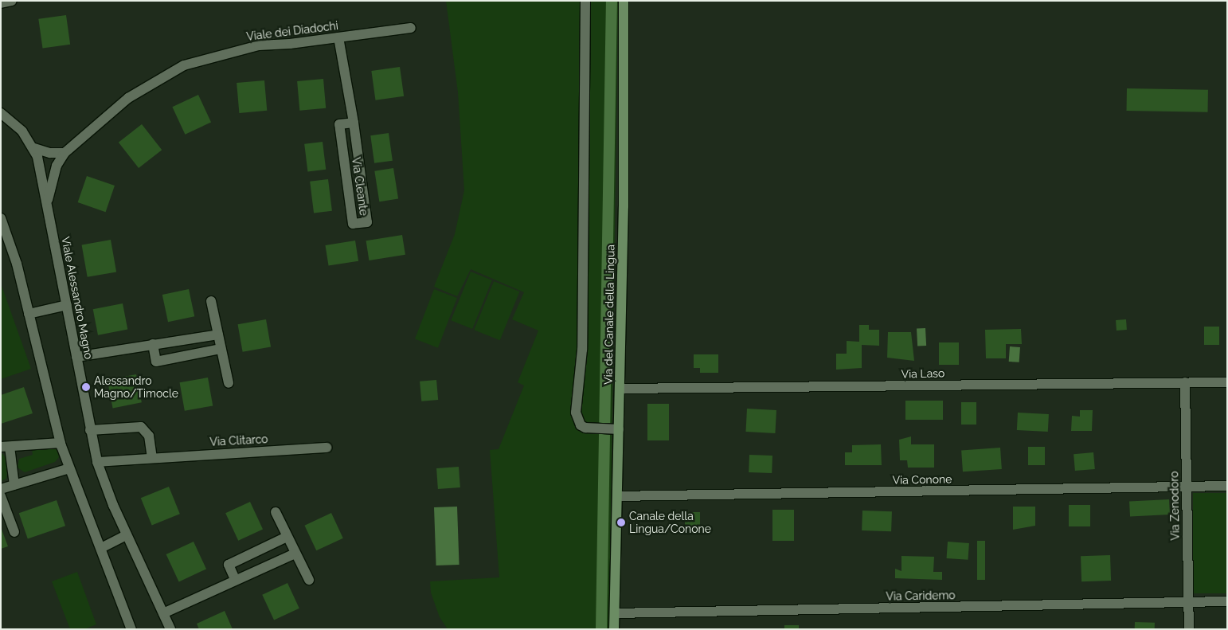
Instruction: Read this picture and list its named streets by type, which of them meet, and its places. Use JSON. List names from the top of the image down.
{
  "streets": {
    "street": [
      "Viale dei Diadochi",
      "Via Cleante",
      "Viale Alessandro Magno",
      "Via del Canale della Lingua",
      "Via Laso",
      "Via Clitarco",
      "Via Conone",
      "Via Zenodoro",
      "Via Caridemo"
    ]
  },
  "crossings": [
    ["Viale dei Diadochi", "Via Cleante"],
    ["Viale dei Diadochi", "Viale Alessandro Magno"],
    ["Viale Alessandro Magno", "Via Clitarco"],
    ["Via del Canale della Lingua", "Via Laso"],
    ["Via del Canale della Lingua", "Via Conone"],
    ["Via del Canale della Lingua", "Via Caridemo"],
    ["Via Laso", "Via Zenodoro"],
    ["Via Conone", "Via Zenodoro"],
    ["Via Zenodoro", "Via Caridemo"]
  ],
  "places": ["Alessandro Magno/Timocle", "Canale della Lingua/Conone"]
}
